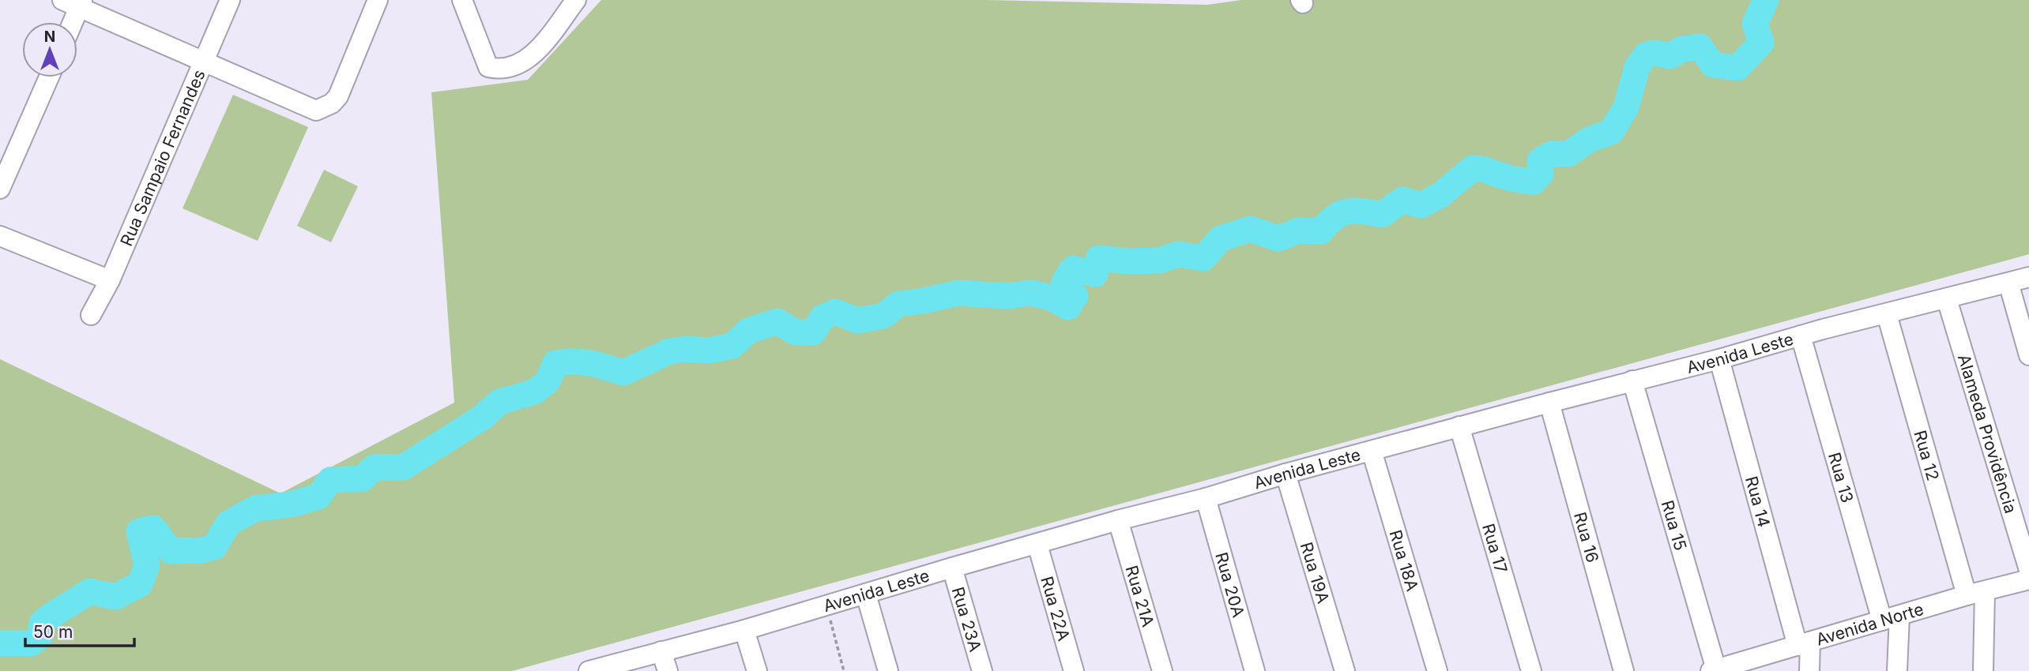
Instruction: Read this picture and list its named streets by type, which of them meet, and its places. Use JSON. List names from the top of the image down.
{
  "streets": {
    "street": [
      "Rua Sampaio Fernandes",
      "Avenida Leste",
      "Alameda Providência",
      "Rua 12",
      "Rua 13",
      "Rua 14",
      "Rua 15",
      "Rua 16",
      "Rua 17",
      "Rua 18A",
      "Rua 19A",
      "Rua 20A",
      "Rua 21A",
      "Rua 22A",
      "Rua 23A",
      "Avenida Norte"
    ]
  },
  "crossings": [
    ["Avenida Leste", "Alameda Providência"],
    ["Avenida Leste", "Rua 12"],
    ["Avenida Leste", "Rua 13"],
    ["Avenida Leste", "Rua 14"],
    ["Avenida Leste", "Rua 15"],
    ["Avenida Leste", "Rua 16"],
    ["Avenida Leste", "Rua 17"],
    ["Avenida Leste", "Rua 18A"],
    ["Avenida Leste", "Rua 19A"],
    ["Avenida Leste", "Rua 20A"],
    ["Avenida Leste", "Rua 21A"],
    ["Avenida Leste", "Rua 22A"],
    ["Avenida Leste", "Rua 23A"],
    ["Rua 12", "Avenida Norte"],
    ["Rua 13", "Avenida Norte"],
    ["Rua 14", "Avenida Norte"],
    ["Rua 15", "Avenida Norte"]
  ],
  "scale_bar": "50 m",
  "north": "top"
}
